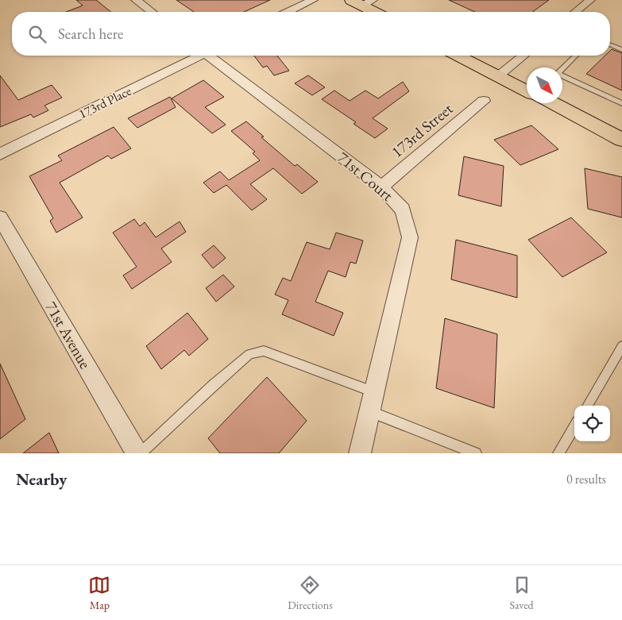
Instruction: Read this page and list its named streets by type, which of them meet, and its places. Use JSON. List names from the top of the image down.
{
  "streets": {
    "street": [
      "173rd Place",
      "173rd Street",
      "71st Court",
      "71st Avenue"
    ]
  },
  "crossings": [
    ["173rd Street", "71st Court"]
  ],
  "north": "bottom right",
  "page": {
    "search": "Search here",
    "heading": ["Nearby", "0 results"],
    "nav": ["Map", "Directions", "Saved"]
  }
}
